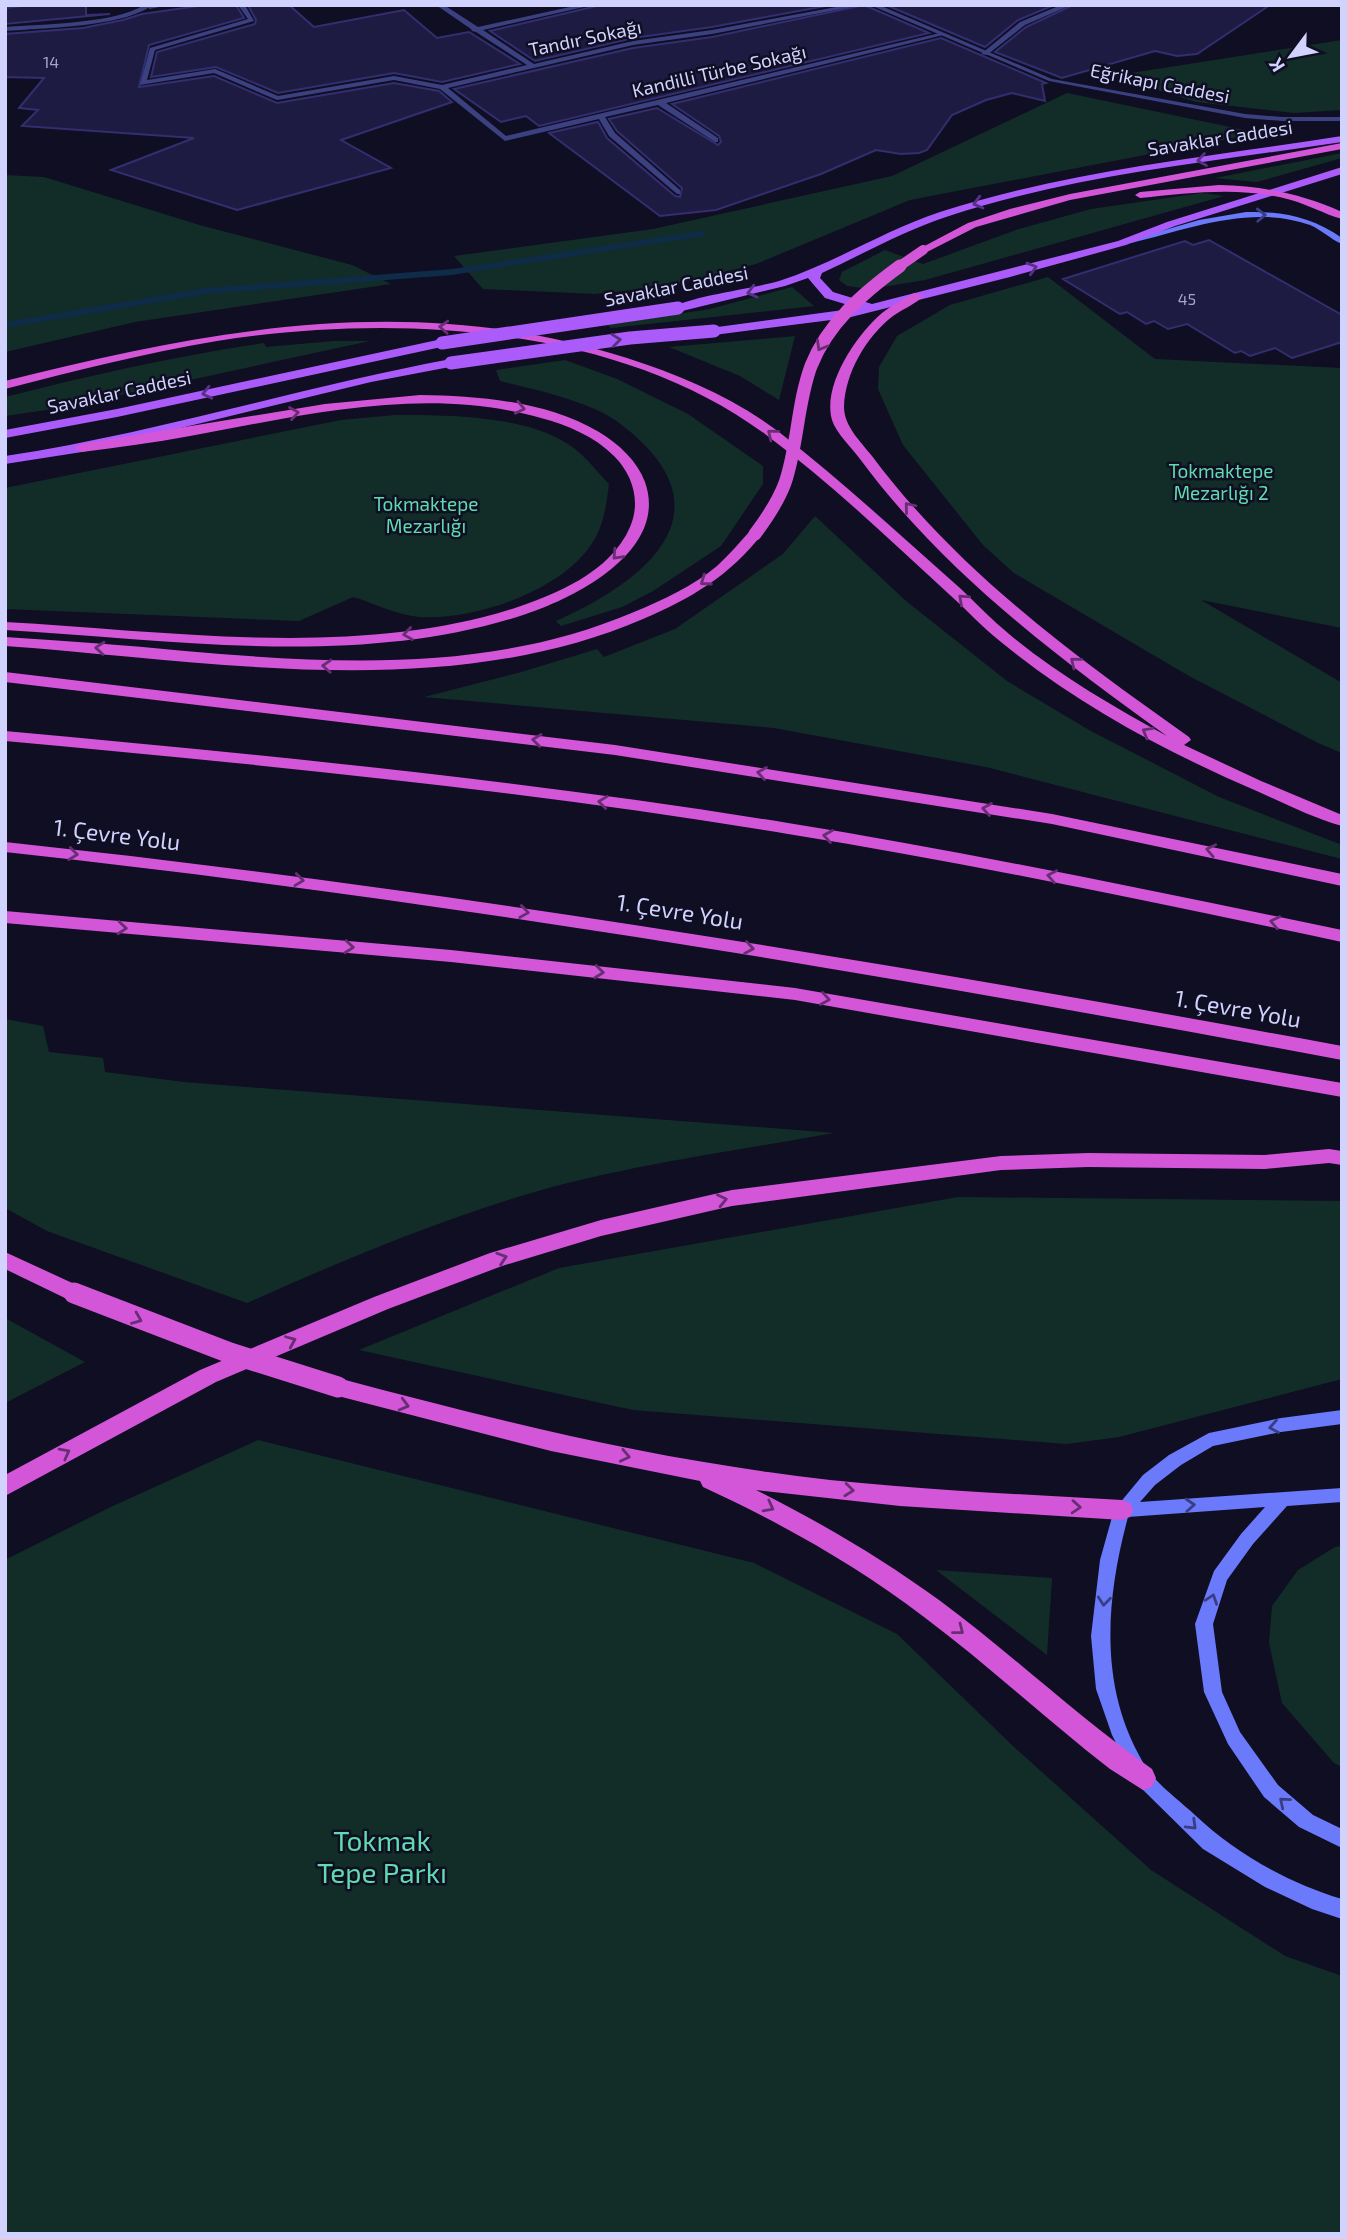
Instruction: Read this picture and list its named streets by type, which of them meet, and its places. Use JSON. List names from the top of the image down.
{
  "streets": {
    "highway": ["1. Çevre Yolu"],
    "main road": ["Savaklar Caddesi"],
    "street": ["Tandır Sokağı", "Kandilli Türbe Sokağı", "Eğrikapı Caddesi"]
  },
  "crossings": [
    ["Tandır Sokağı", "Kandilli Türbe Sokağı"],
    ["Kandilli Türbe Sokağı", "Eğrikapı Caddesi"]
  ],
  "parks": ["Tokmaktepe Mezarlığı 2", "Tokmaktepe Mezarlığı", "Tokmak Tepe Parkı"],
  "house_numbers": ["14", "45"],
  "north": "bottom left"
}
